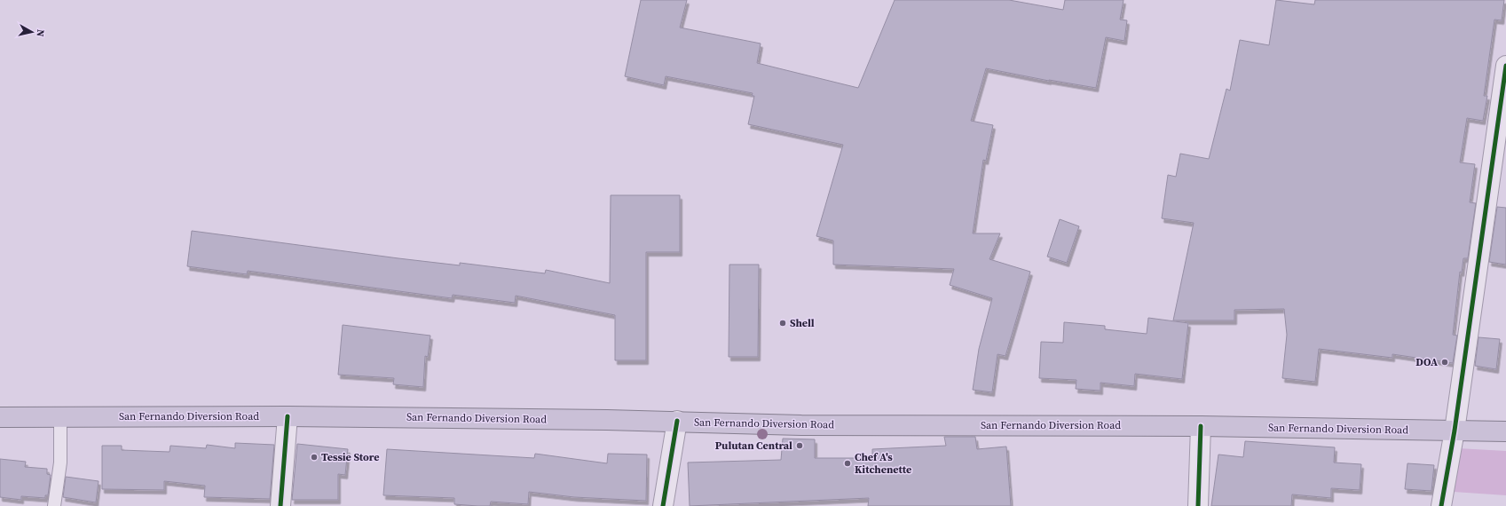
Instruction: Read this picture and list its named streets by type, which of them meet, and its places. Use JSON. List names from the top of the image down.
{
  "streets": {
    "highway": ["San Fernando Diversion Road"]
  },
  "places": [
    "Shell",
    "DOA",
    "Pulutan Central",
    "Tessie Store",
    "Chef A's Kitchenette"
  ],
  "north": "right"
}
